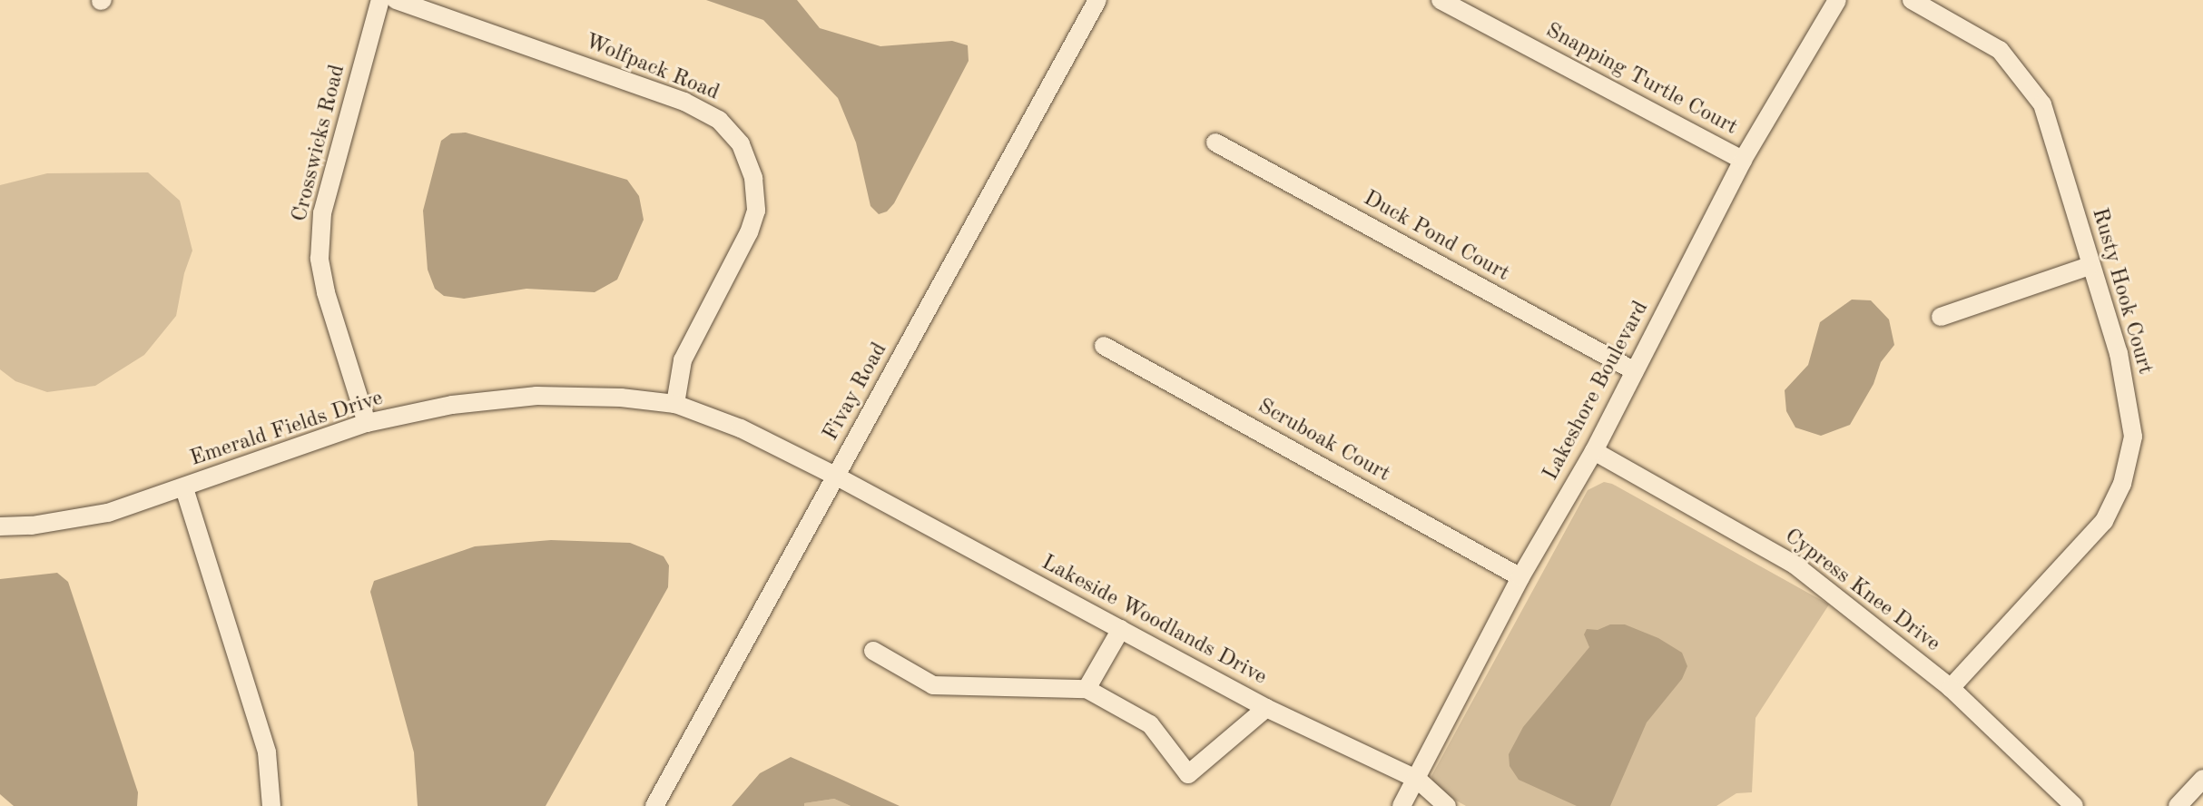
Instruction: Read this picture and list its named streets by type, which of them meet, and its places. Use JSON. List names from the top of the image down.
{
  "streets": {
    "street": [
      "Wolfpack Road",
      "Snapping Turtle Court",
      "Crosswicks Road",
      "Duck Pond Court",
      "Rusty Hook Court",
      "Lakeshore Boulevard",
      "Fivay Road",
      "Emerald Fields Drive",
      "Scruboak Court",
      "Cypress Knee Drive",
      "Lakeside Woodlands Drive"
    ]
  },
  "crossings": [
    ["Wolfpack Road", "Emerald Fields Drive"],
    ["Snapping Turtle Court", "Lakeshore Boulevard"],
    ["Crosswicks Road", "Emerald Fields Drive"],
    ["Duck Pond Court", "Lakeshore Boulevard"],
    ["Rusty Hook Court", "Cypress Knee Drive"],
    ["Lakeshore Boulevard", "Scruboak Court"],
    ["Lakeshore Boulevard", "Cypress Knee Drive"],
    ["Lakeshore Boulevard", "Lakeside Woodlands Drive"],
    ["Fivay Road", "Emerald Fields Drive"],
    ["Fivay Road", "Lakeside Woodlands Drive"],
    ["Emerald Fields Drive", "Lakeside Woodlands Drive"]
  ]
}
